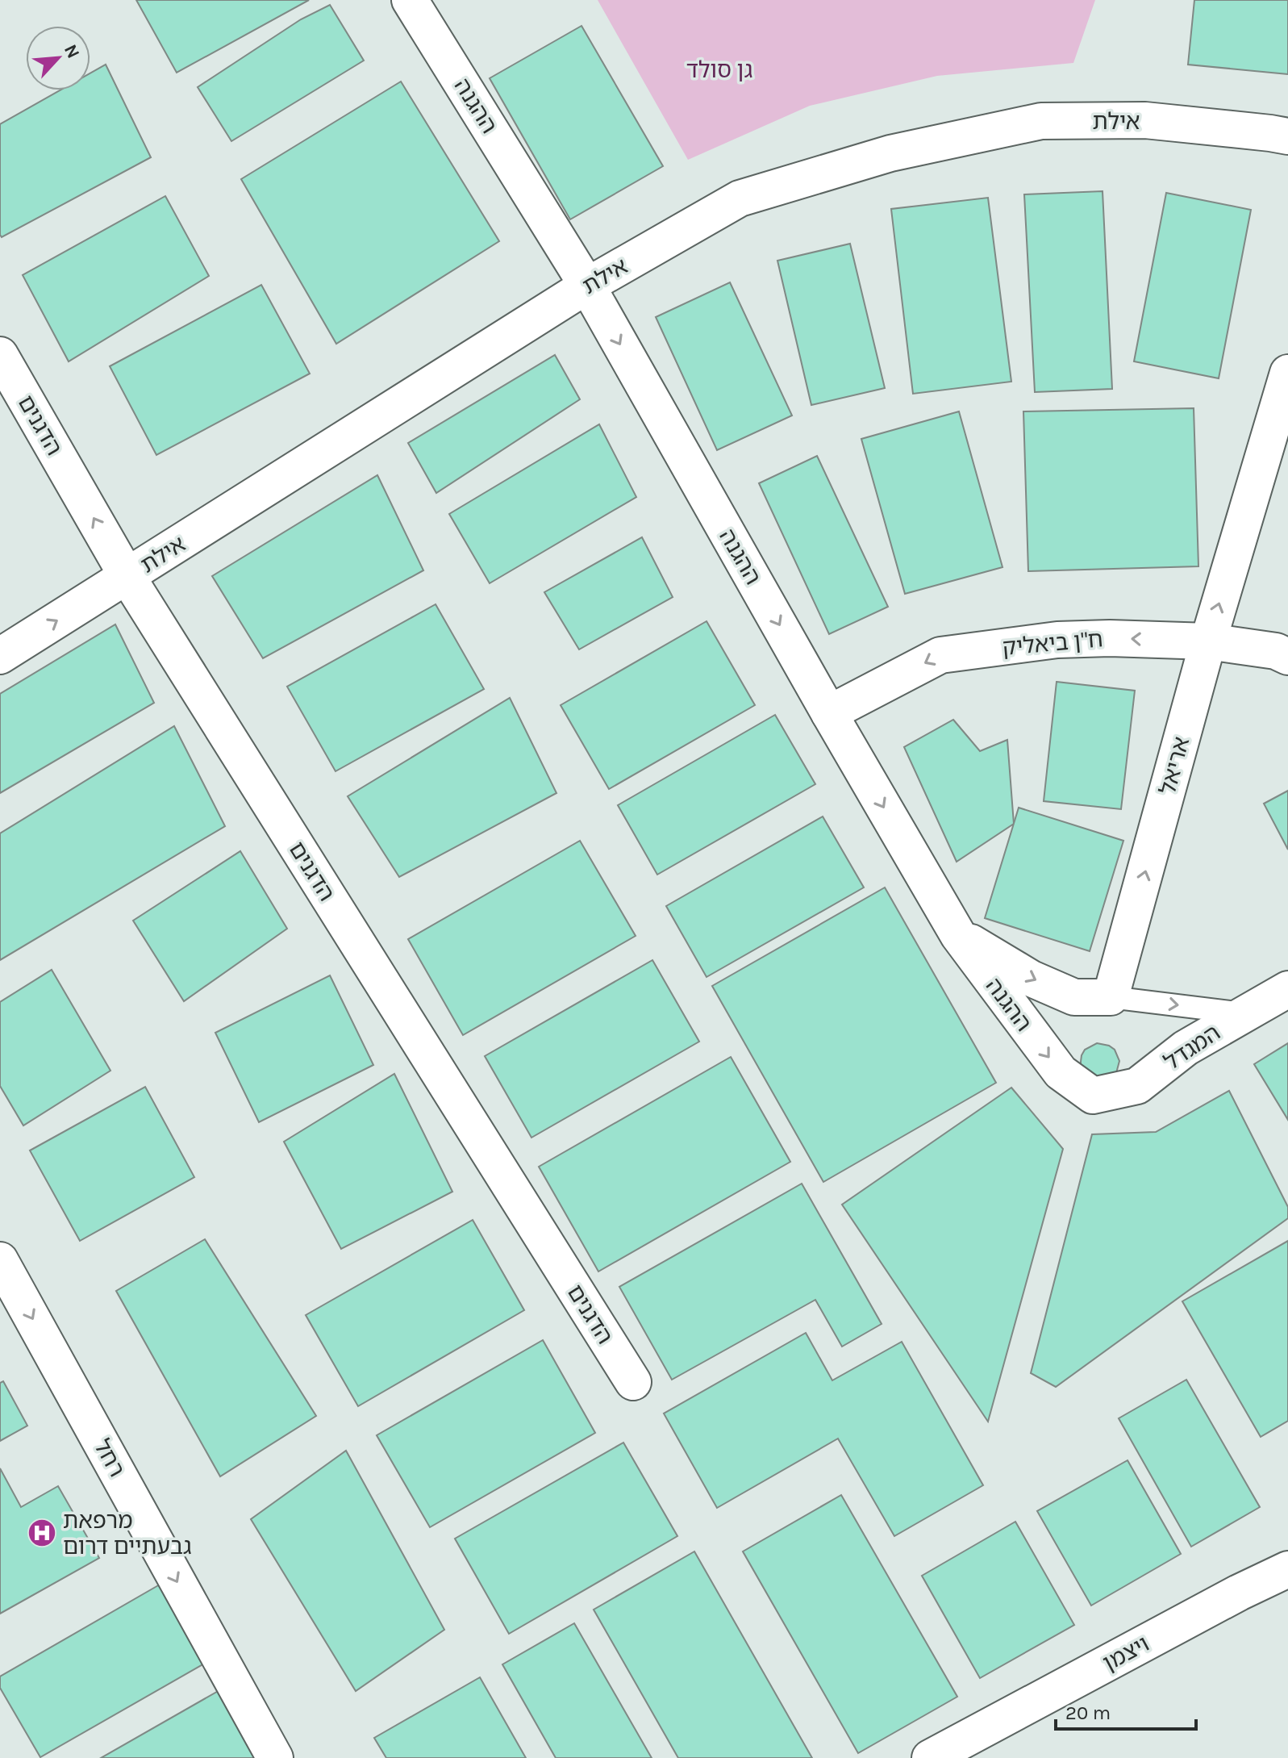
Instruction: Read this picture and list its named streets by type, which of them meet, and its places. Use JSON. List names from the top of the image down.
{
  "streets": {
    "street": [
      "ההגנה",
      "אילת",
      "הדגנים",
      "ח\"ן ביאליק",
      "אריאל",
      "המגדל",
      "רחל",
      "ויצמן"
    ]
  },
  "crossings": [
    ["ההגנה", "אילת"],
    ["ההגנה", "ח\"ן ביאליק"],
    ["ההגנה", "המגדל"],
    ["אילת", "הדגנים"],
    ["ח\"ן ביאליק", "אריאל"]
  ],
  "one_way": [
    "ההגנה",
    "ח\"ן ביאליק",
    "אריאל",
    "רחל"
  ],
  "parks": ["גן סולד"],
  "places": {
    "hospital": ["מרפאת גבעתיים דרום"]
  },
  "scale_bar": "20 m",
  "north": "top right"
}
